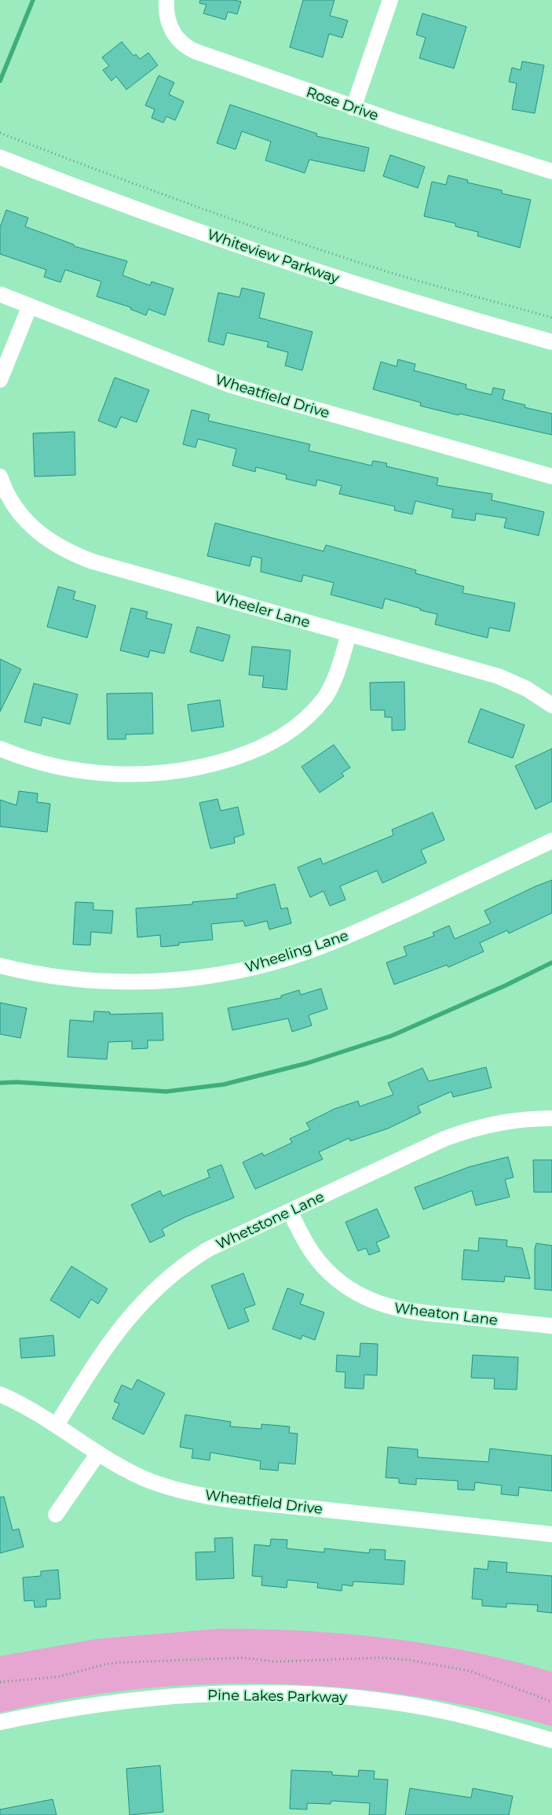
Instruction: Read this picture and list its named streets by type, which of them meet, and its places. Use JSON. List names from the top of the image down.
{
  "streets": {
    "street": [
      "Rose Drive",
      "Whiteview Parkway",
      "Wheatfield Drive",
      "Wheeler Lane",
      "Wheeling Lane",
      "Whetstone Lane",
      "Wheaton Lane",
      "Pine Lakes Parkway"
    ]
  },
  "crossings": [
    ["Wheatfield Drive", "Whetstone Lane"],
    ["Whetstone Lane", "Wheaton Lane"]
  ]
}
